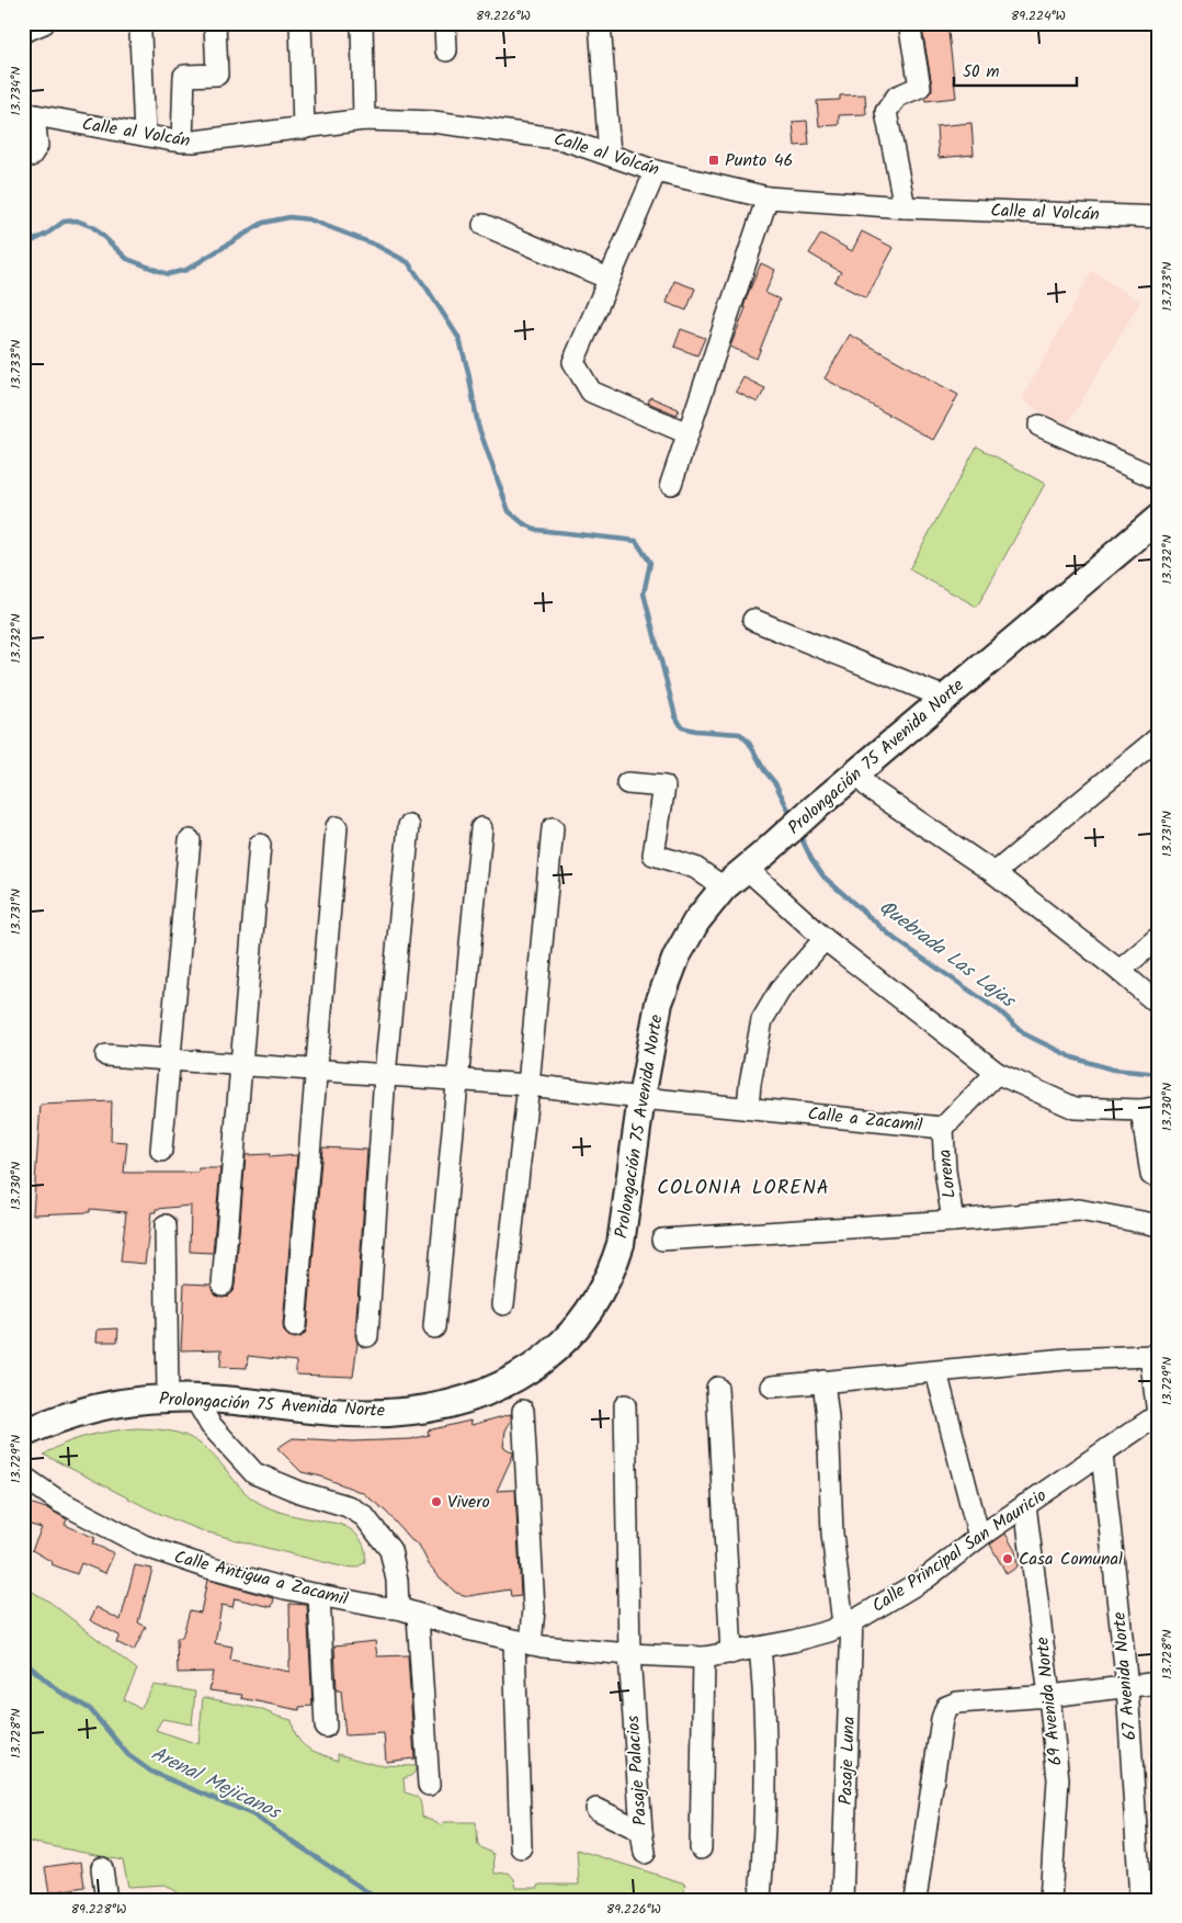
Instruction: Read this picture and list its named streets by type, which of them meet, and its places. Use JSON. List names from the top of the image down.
{
  "streets": {
    "main road": ["Prolongación 75 Avenida Norte"],
    "street": [
      "Calle al Volcán",
      "Calle a Zacamil",
      "Lorena",
      "Calle Principal San Mauricio",
      "Calle Antigua a Zacamil",
      "67 Avenida Norte",
      "69 Avenida Norte",
      "Pasaje Luna",
      "Pasaje Palacios"
    ]
  },
  "crossings": [
    ["Prolongación 75 Avenida Norte", "Calle a Zacamil"],
    ["Calle a Zacamil", "Lorena"],
    ["Calle Principal San Mauricio", "Calle Antigua a Zacamil"],
    ["Calle Principal San Mauricio", "67 Avenida Norte"],
    ["Calle Principal San Mauricio", "69 Avenida Norte"],
    ["Calle Principal San Mauricio", "Pasaje Luna"],
    ["Calle Principal San Mauricio", "Pasaje Palacios"]
  ],
  "districts": ["COLONIA LORENA"],
  "water": ["Quebrada Las Lajas", "Arenal Mejicanos"],
  "places": {
    "transit": ["Punto 46"],
    "other": ["Vivero", "Casa Comunal"]
  },
  "scale_bar": "50 m",
  "coordinates": [
    "89.226°W",
    "89.224°W",
    "13.734°N",
    "13.733°N",
    "13.732°N",
    "13.731°N",
    "13.730°N",
    "13.729°N",
    "13.728°N",
    "89.228°W"
  ]
}
